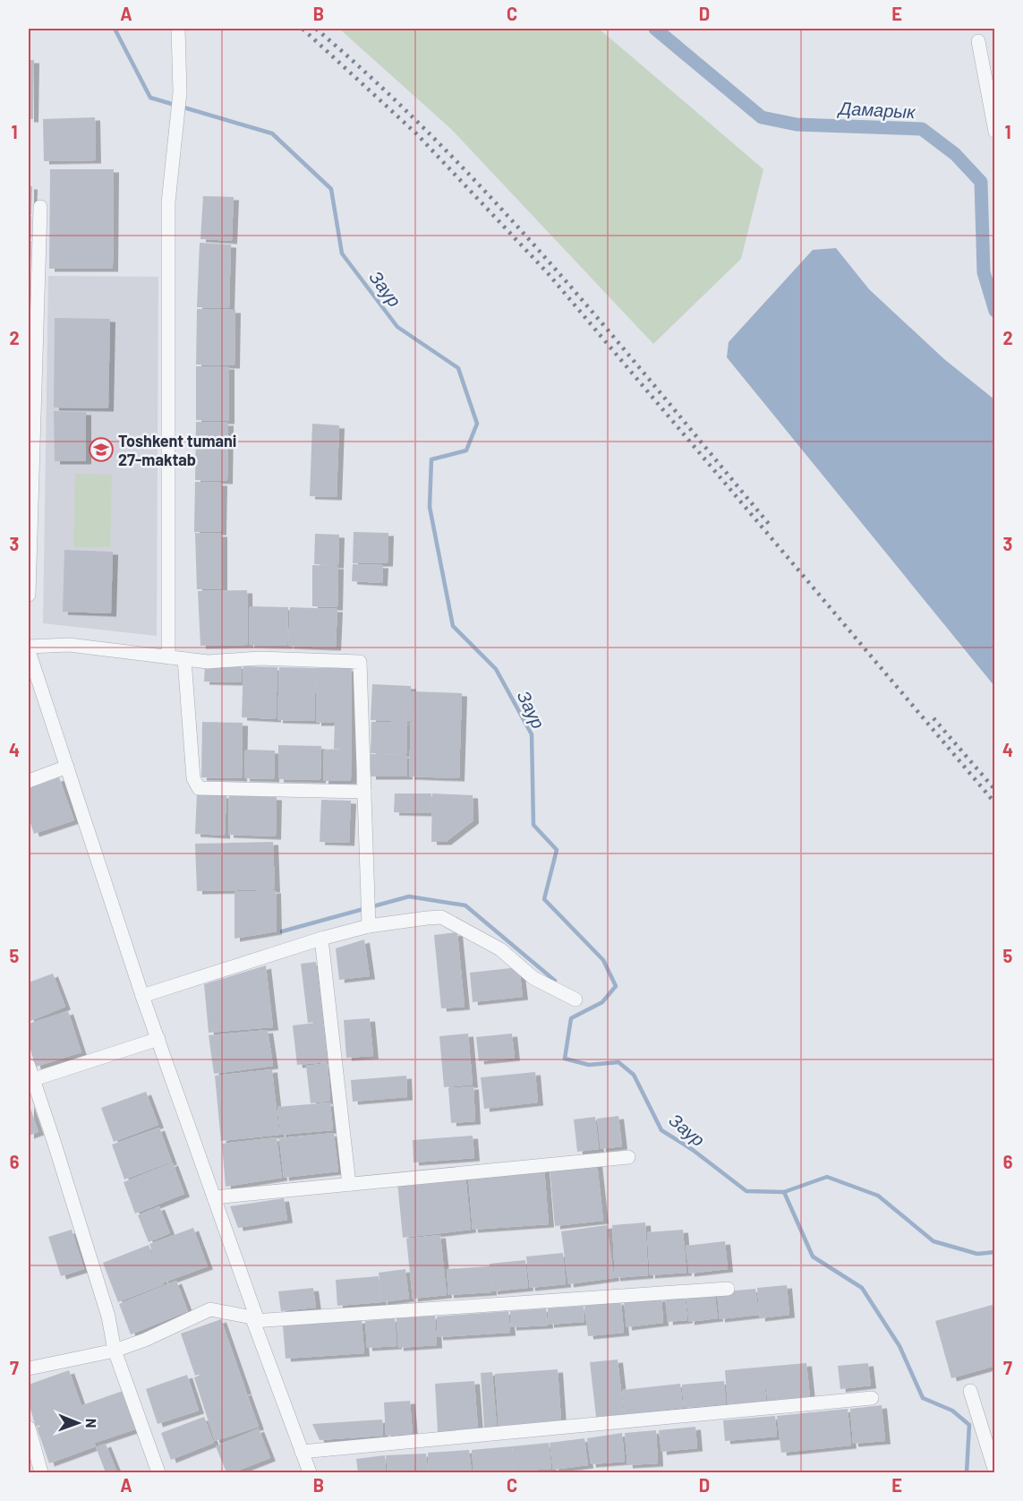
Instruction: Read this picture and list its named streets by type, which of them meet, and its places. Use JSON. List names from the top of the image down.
{
  "water": ["Дамарык", "Заур"],
  "places": {
    "school or university": ["Toshkent tumani 27-maktab"]
  },
  "north": "right",
  "grid": {
    "columns": [
      "A",
      "B",
      "C",
      "D",
      "E"
    ],
    "rows": [
      "1",
      "2",
      "3",
      "4",
      "5",
      "6",
      "7"
    ]
  }
}
